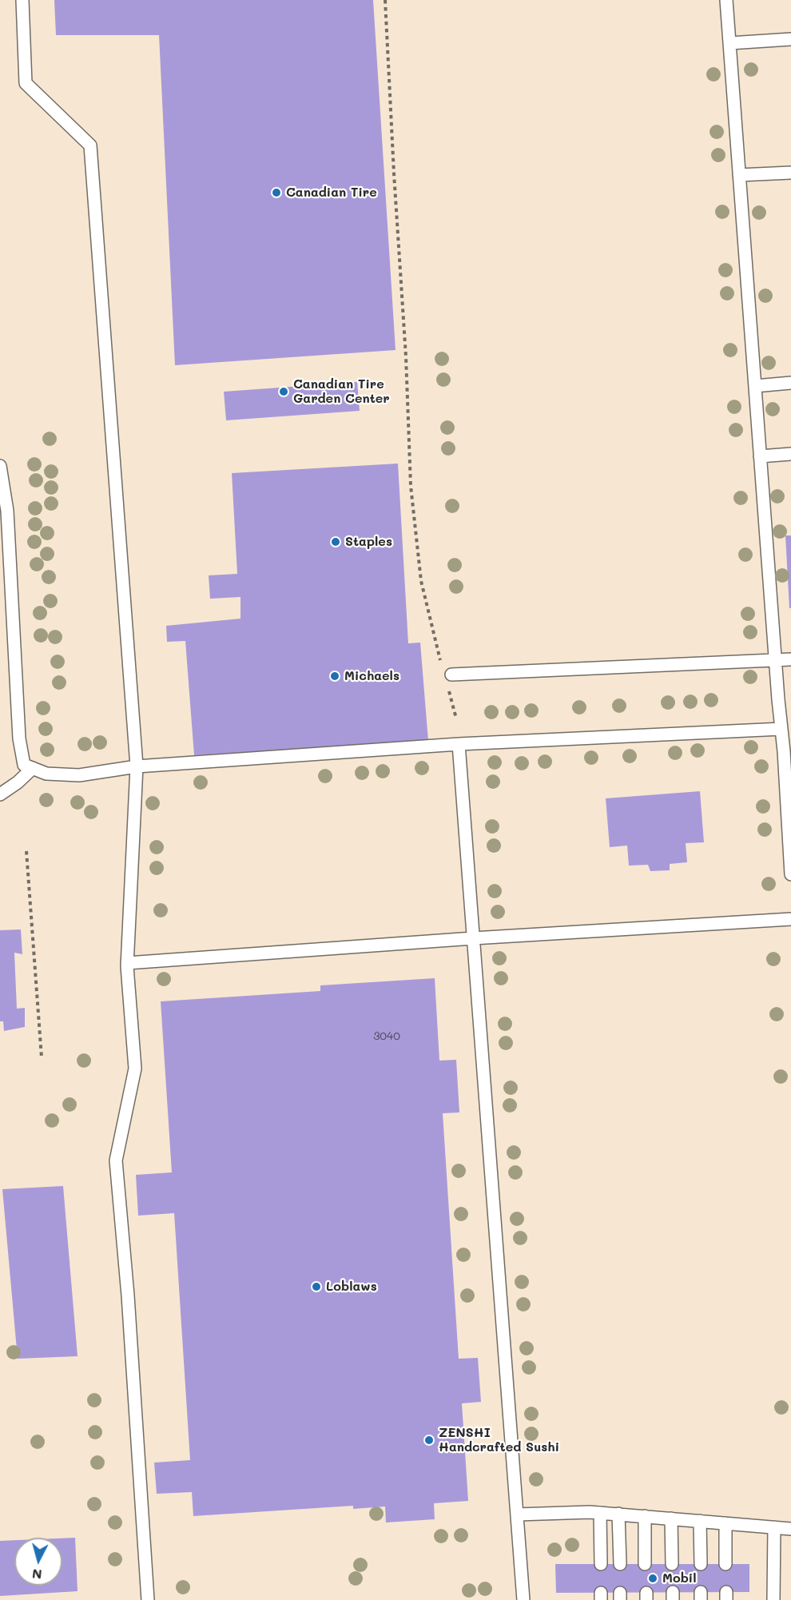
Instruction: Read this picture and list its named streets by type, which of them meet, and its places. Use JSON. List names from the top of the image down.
{
  "places": [
    "Canadian Tire",
    "Canadian Tire Garden Center",
    "Staples",
    "Michaels",
    "Loblaws",
    "ZENSHI Handcrafted Sushi",
    "Mobil"
  ],
  "house_numbers": ["3040"],
  "north": "bottom"
}
